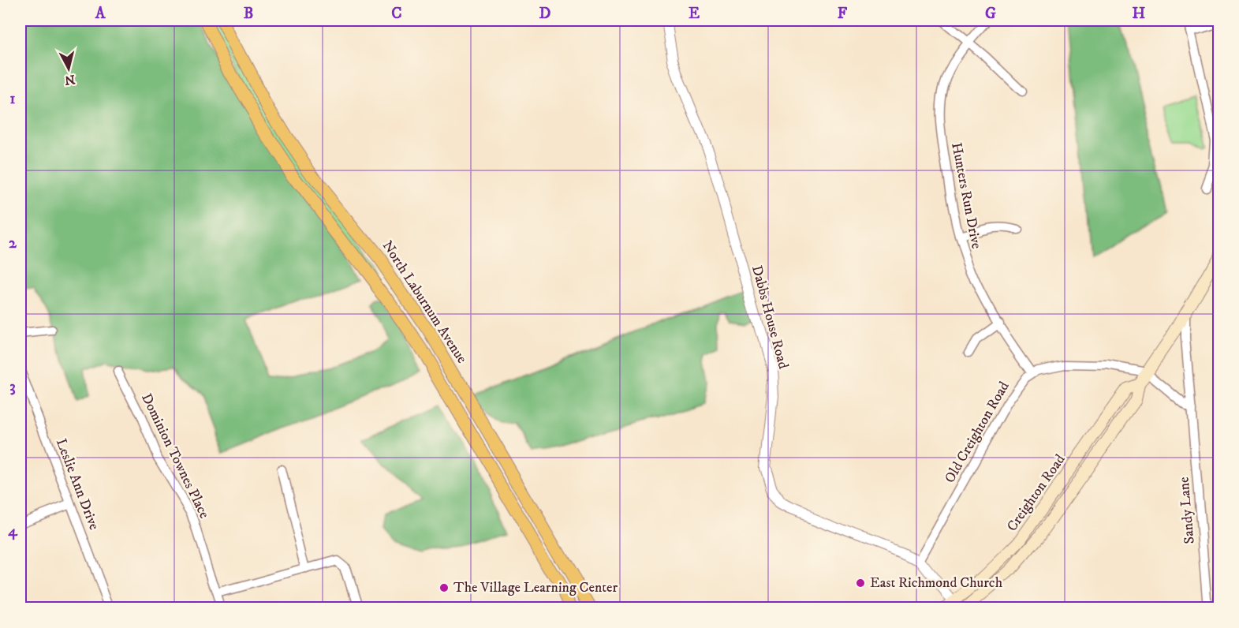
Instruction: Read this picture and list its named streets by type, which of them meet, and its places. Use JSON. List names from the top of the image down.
{
  "streets": {
    "main road": ["North Laburnum Avenue", "Creighton Road"],
    "street": [
      "Hunters Run Drive",
      "Dabbs House Road",
      "Old Creighton Road",
      "Dominion Townes Place",
      "Leslie Ann Drive",
      "Sandy Lane"
    ]
  },
  "crossings": [
    ["Hunters Run Drive", "Old Creighton Road"],
    ["Dabbs House Road", "Old Creighton Road"],
    ["Dabbs House Road", "Creighton Road"],
    ["Old Creighton Road", "Creighton Road"],
    ["Creighton Road", "Sandy Lane"]
  ],
  "places": ["East Richmond Church", "The Village Learning Center"],
  "north": "bottom",
  "grid": {
    "columns": [
      "A",
      "B",
      "C",
      "D",
      "E",
      "F",
      "G",
      "H"
    ],
    "rows": [
      "1",
      "2",
      "3",
      "4"
    ]
  }
}
